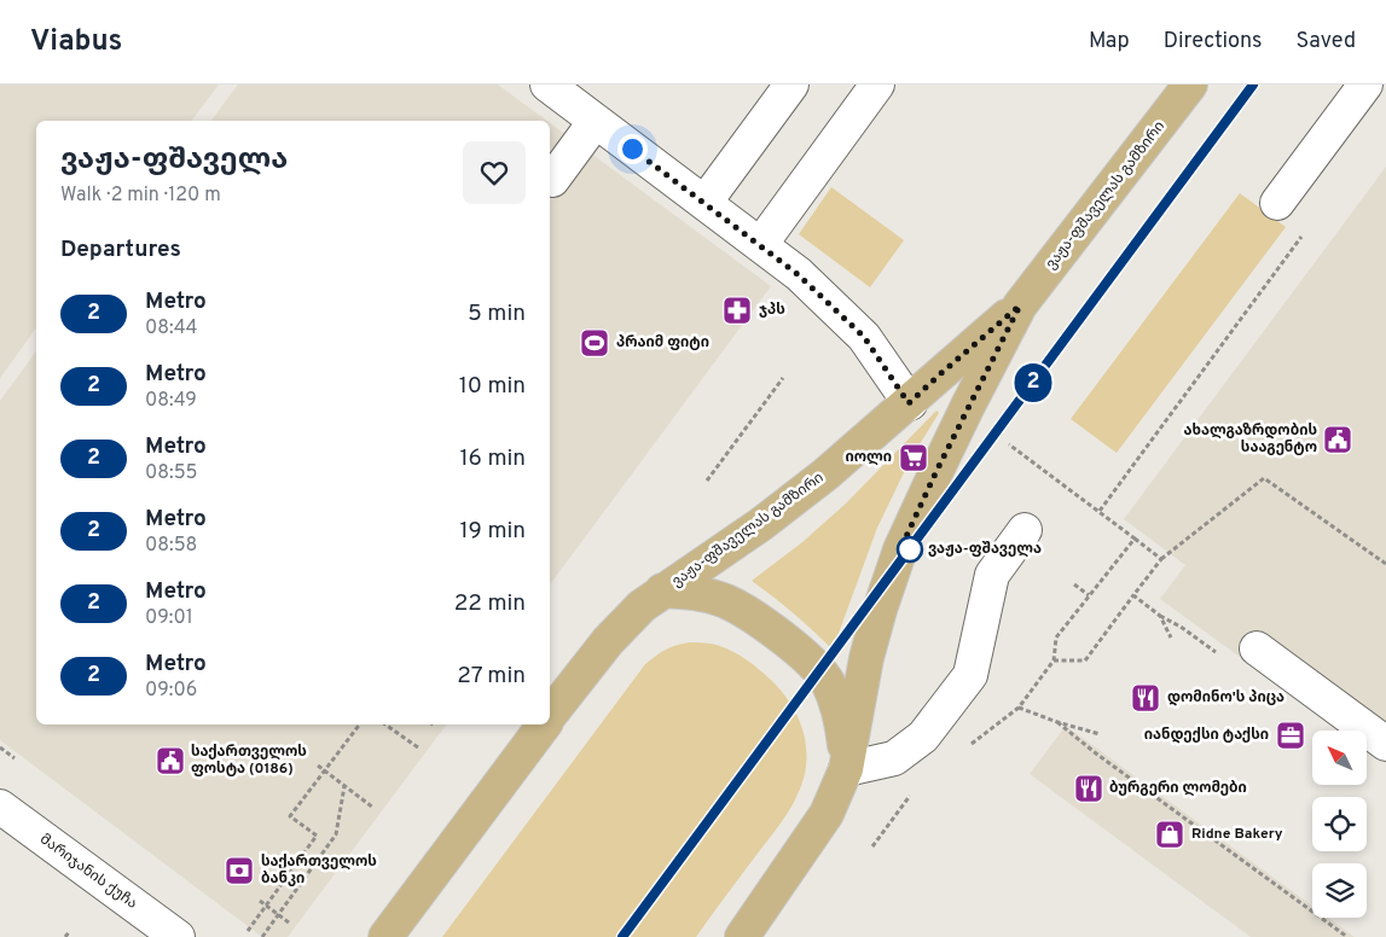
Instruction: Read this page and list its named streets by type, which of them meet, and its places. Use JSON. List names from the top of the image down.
{
  "streets": {
    "main road": ["ვაჟა-ფშაველას გამზირი"],
    "street": ["მარიჯანის ქუჩა"]
  },
  "places": {
    "pharmacy": ["ჯპს"],
    "sports": ["პრაიმ ფიტი"],
    "public building": ["ახალგაზრდობის სააგენტო", "საქართველოს ფოსტა (0186)"],
    "supermarket": ["იოლი"],
    "other": ["ვაჟა-ფშაველა"],
    "restaurant": ["დომინო'ს პიცა", "ბურგერი ლომები"],
    "office": ["იანდექსი ტაქსი"],
    "shop": ["Ridne Bakery"],
    "bank": ["საქართველოს ბანკი"]
  },
  "lines": ["metro line 2"],
  "north": "top left",
  "page": {
    "header": "Viabus",
    "nav": ["Map", "Directions", "Saved"],
    "on_map": "2",
    "heading": [
      ["ვაჟა-ფშაველა", "Walk · 2 min · 120 m"],
      "Departures"
    ],
    "list": [
      {
        "mark": "2",
        "name": "Metro",
        "note": "08:44",
        "value": "5 min"
      },
      {
        "mark": "2",
        "name": "Metro",
        "note": "08:49",
        "value": "10 min"
      },
      {
        "mark": "2",
        "name": "Metro",
        "note": "08:55",
        "value": "16 min"
      },
      {
        "mark": "2",
        "name": "Metro",
        "note": "08:58",
        "value": "19 min"
      },
      {
        "mark": "2",
        "name": "Metro",
        "note": "09:01",
        "value": "22 min"
      },
      {
        "mark": "2",
        "name": "Metro",
        "note": "09:06",
        "value": "27 min"
      }
    ]
  }
}
